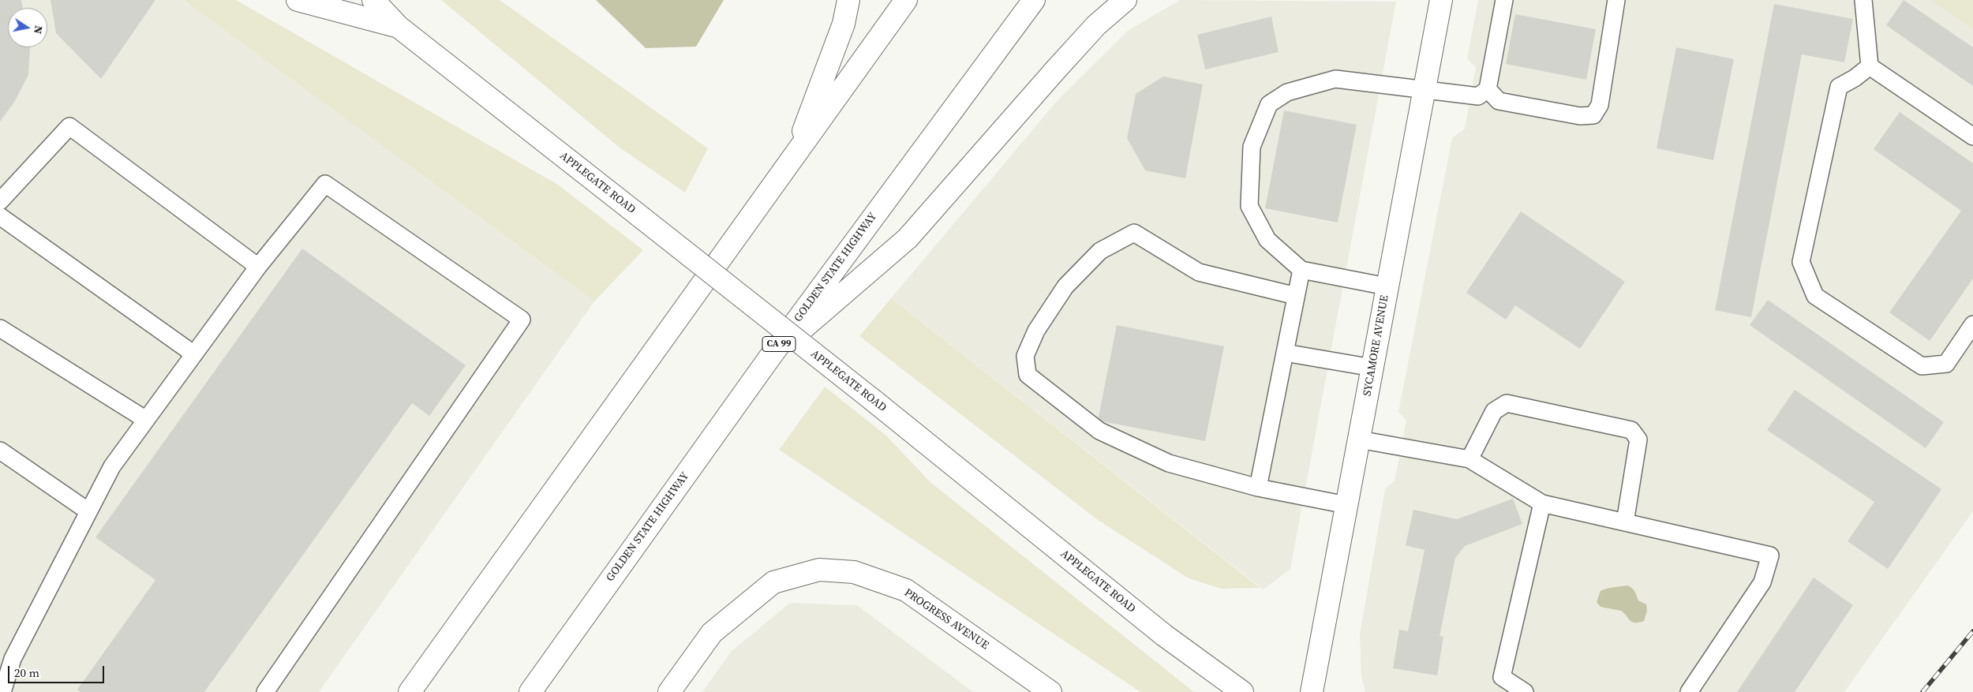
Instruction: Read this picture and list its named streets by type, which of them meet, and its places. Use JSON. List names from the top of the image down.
{
  "streets": {
    "main road": [
      "APPLEGATE ROAD",
      "GOLDEN STATE HIGHWAY",
      "CA 99",
      "SYCAMORE AVENUE",
      "PROGRESS AVENUE"
    ]
  },
  "scale_bar": "20 m",
  "north": "right"
}
